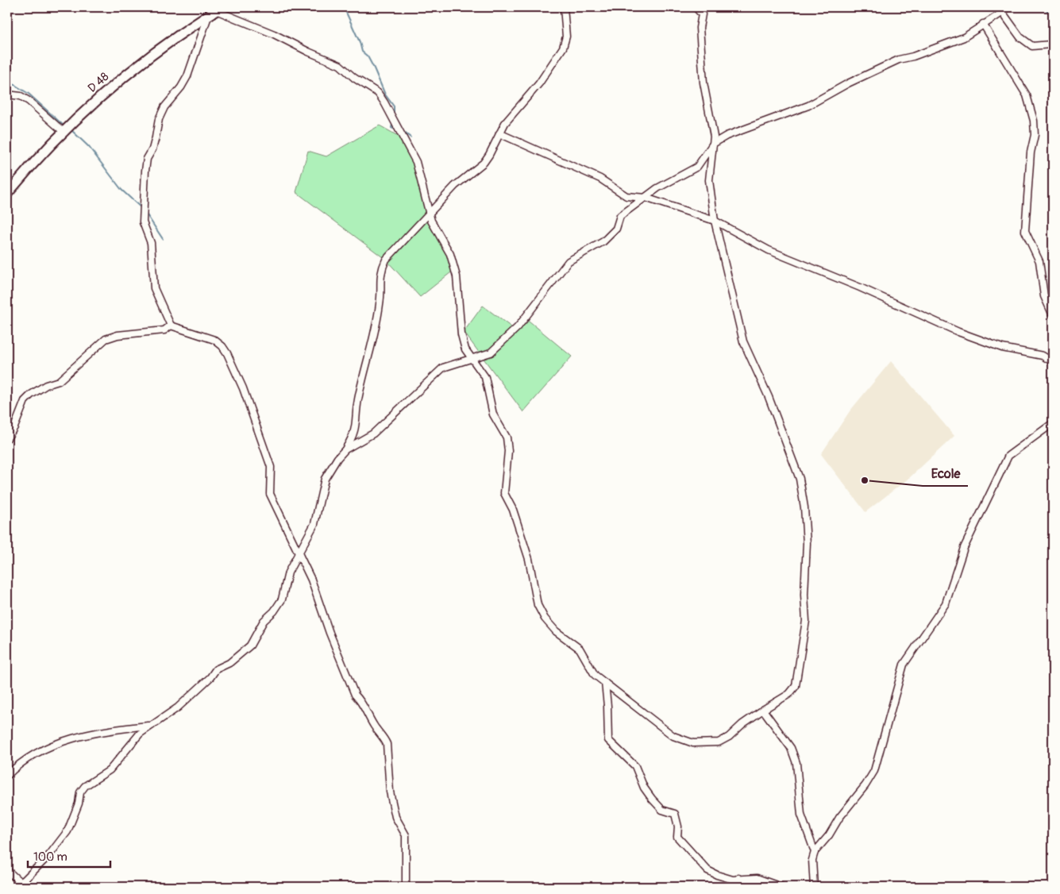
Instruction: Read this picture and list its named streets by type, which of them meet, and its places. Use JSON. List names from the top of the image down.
{
  "streets": {
    "street": ["D 48"]
  },
  "places": ["Ecole"],
  "scale_bar": "100 m"
}
